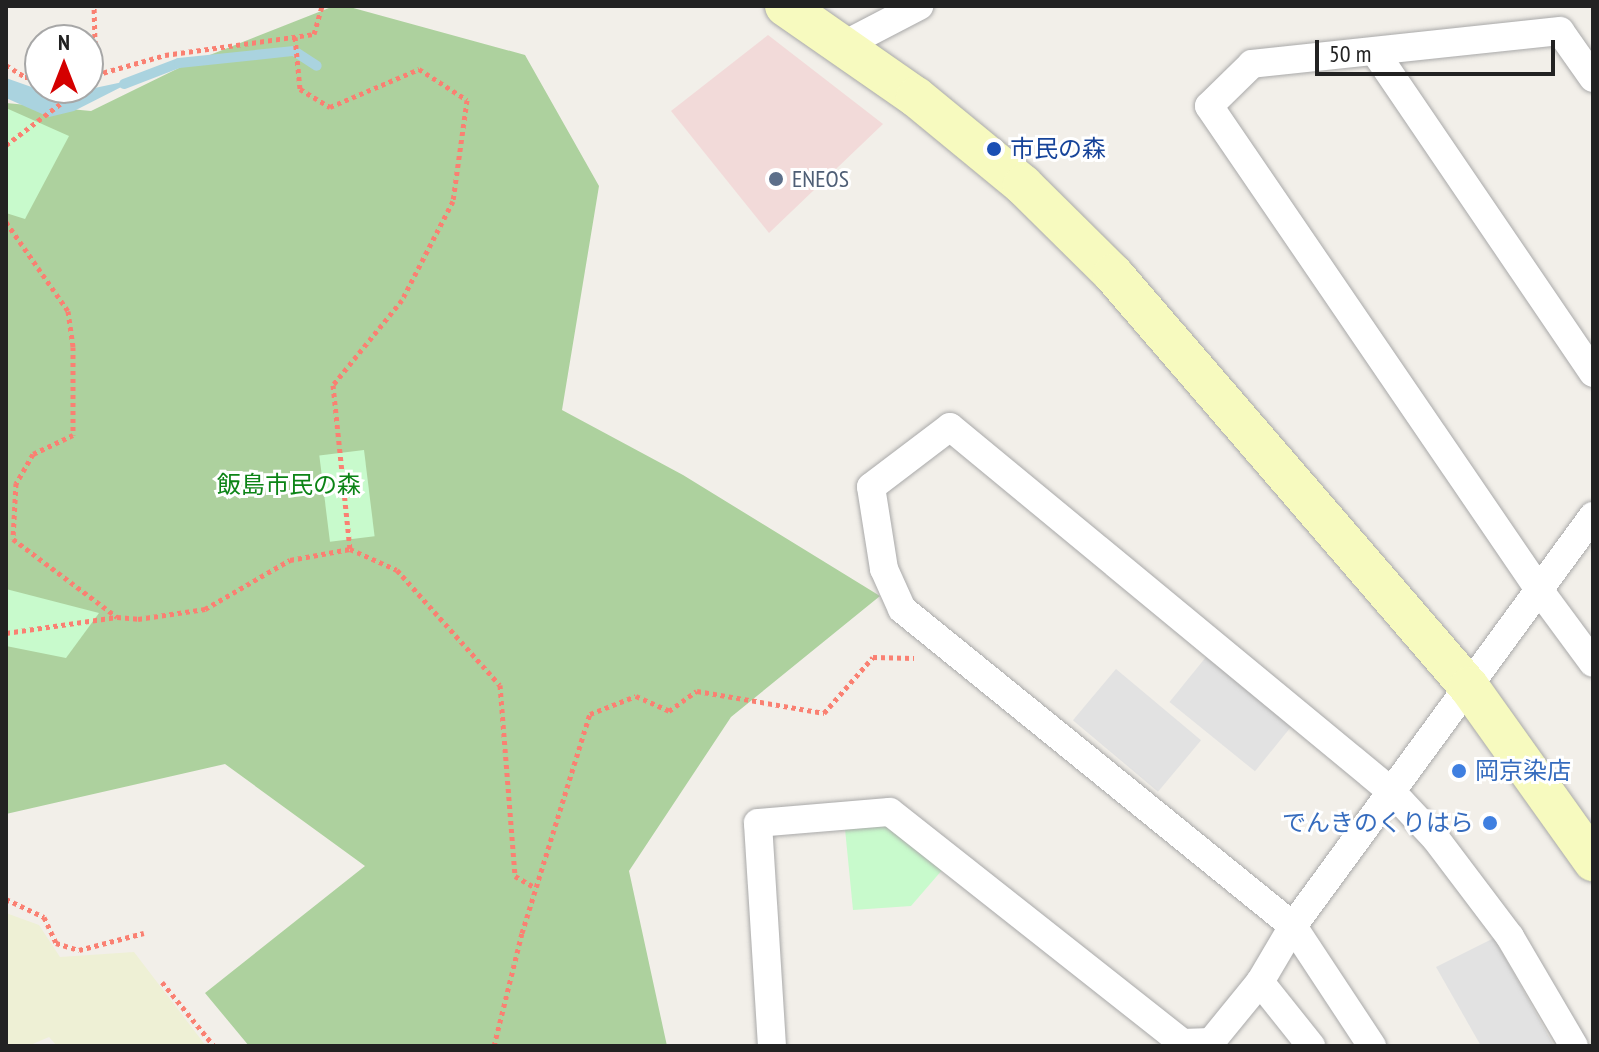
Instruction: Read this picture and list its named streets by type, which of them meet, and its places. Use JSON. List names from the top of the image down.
{
  "parks": ["飯島市民の森"],
  "places": [
    "市民の森",
    "ENEOS",
    "岡京染店",
    "でんきのくりはら"
  ],
  "scale_bar": "50 m",
  "north": "top"
}
